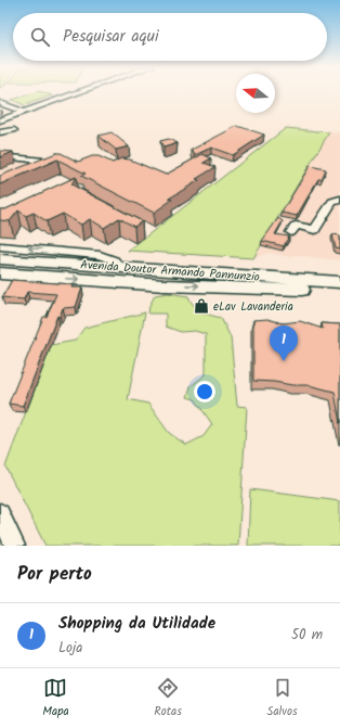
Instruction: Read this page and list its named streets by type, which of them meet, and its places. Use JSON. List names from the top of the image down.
{
  "streets": {
    "main road": ["Avenida Doutor Armando Pannunzio"]
  },
  "places": {
    "shop": ["eLav Lavanderia"]
  },
  "north": "left",
  "page": {
    "search": "Pesquisar aqui",
    "pins": "1",
    "heading": "Por perto",
    "list": [
      {
        "mark": "1",
        "name": "Shopping da Utilidade",
        "note": "Loja",
        "value": "50 m"
      }
    ],
    "nav": ["Mapa", "Rotas", "Salvos"]
  }
}
